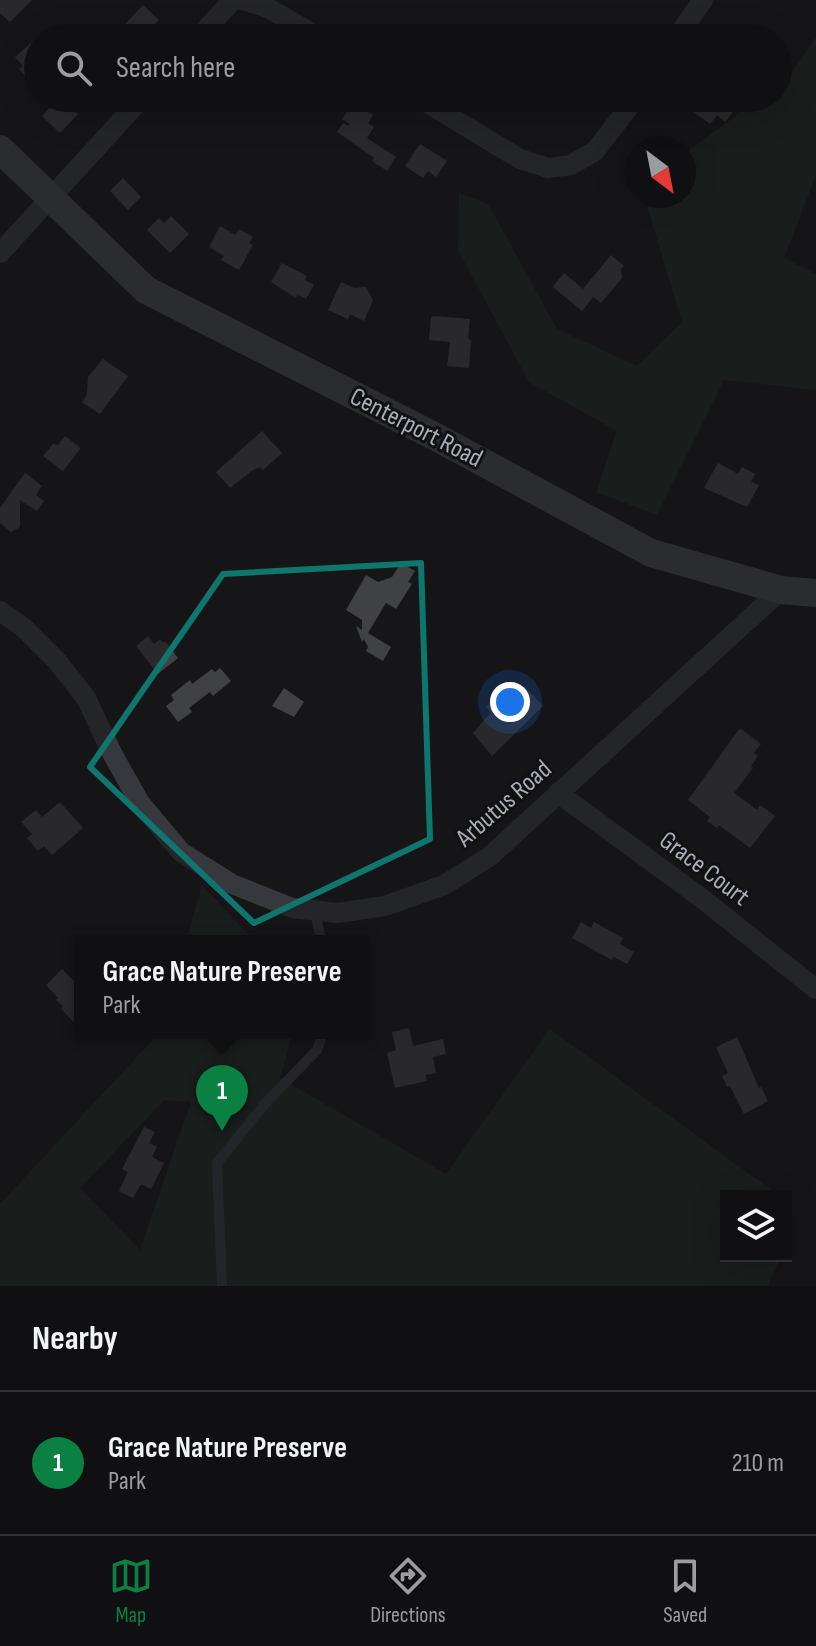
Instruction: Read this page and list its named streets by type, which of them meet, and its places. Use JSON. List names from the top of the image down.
{
  "streets": {
    "main road": ["Centerport Road"],
    "street": ["Arbutus Road", "Grace Court"]
  },
  "crossings": [
    ["Centerport Road", "Arbutus Road"],
    ["Arbutus Road", "Grace Court"]
  ],
  "north": "bottom right",
  "page": {
    "search": "Search here",
    "popup": ["Grace Nature Preserve", "Park"],
    "pins": "1",
    "heading": "Nearby",
    "list": [
      {
        "mark": "1",
        "name": "Grace Nature Preserve",
        "note": "Park",
        "value": "210 m"
      }
    ],
    "nav": ["Map", "Directions", "Saved"]
  }
}
